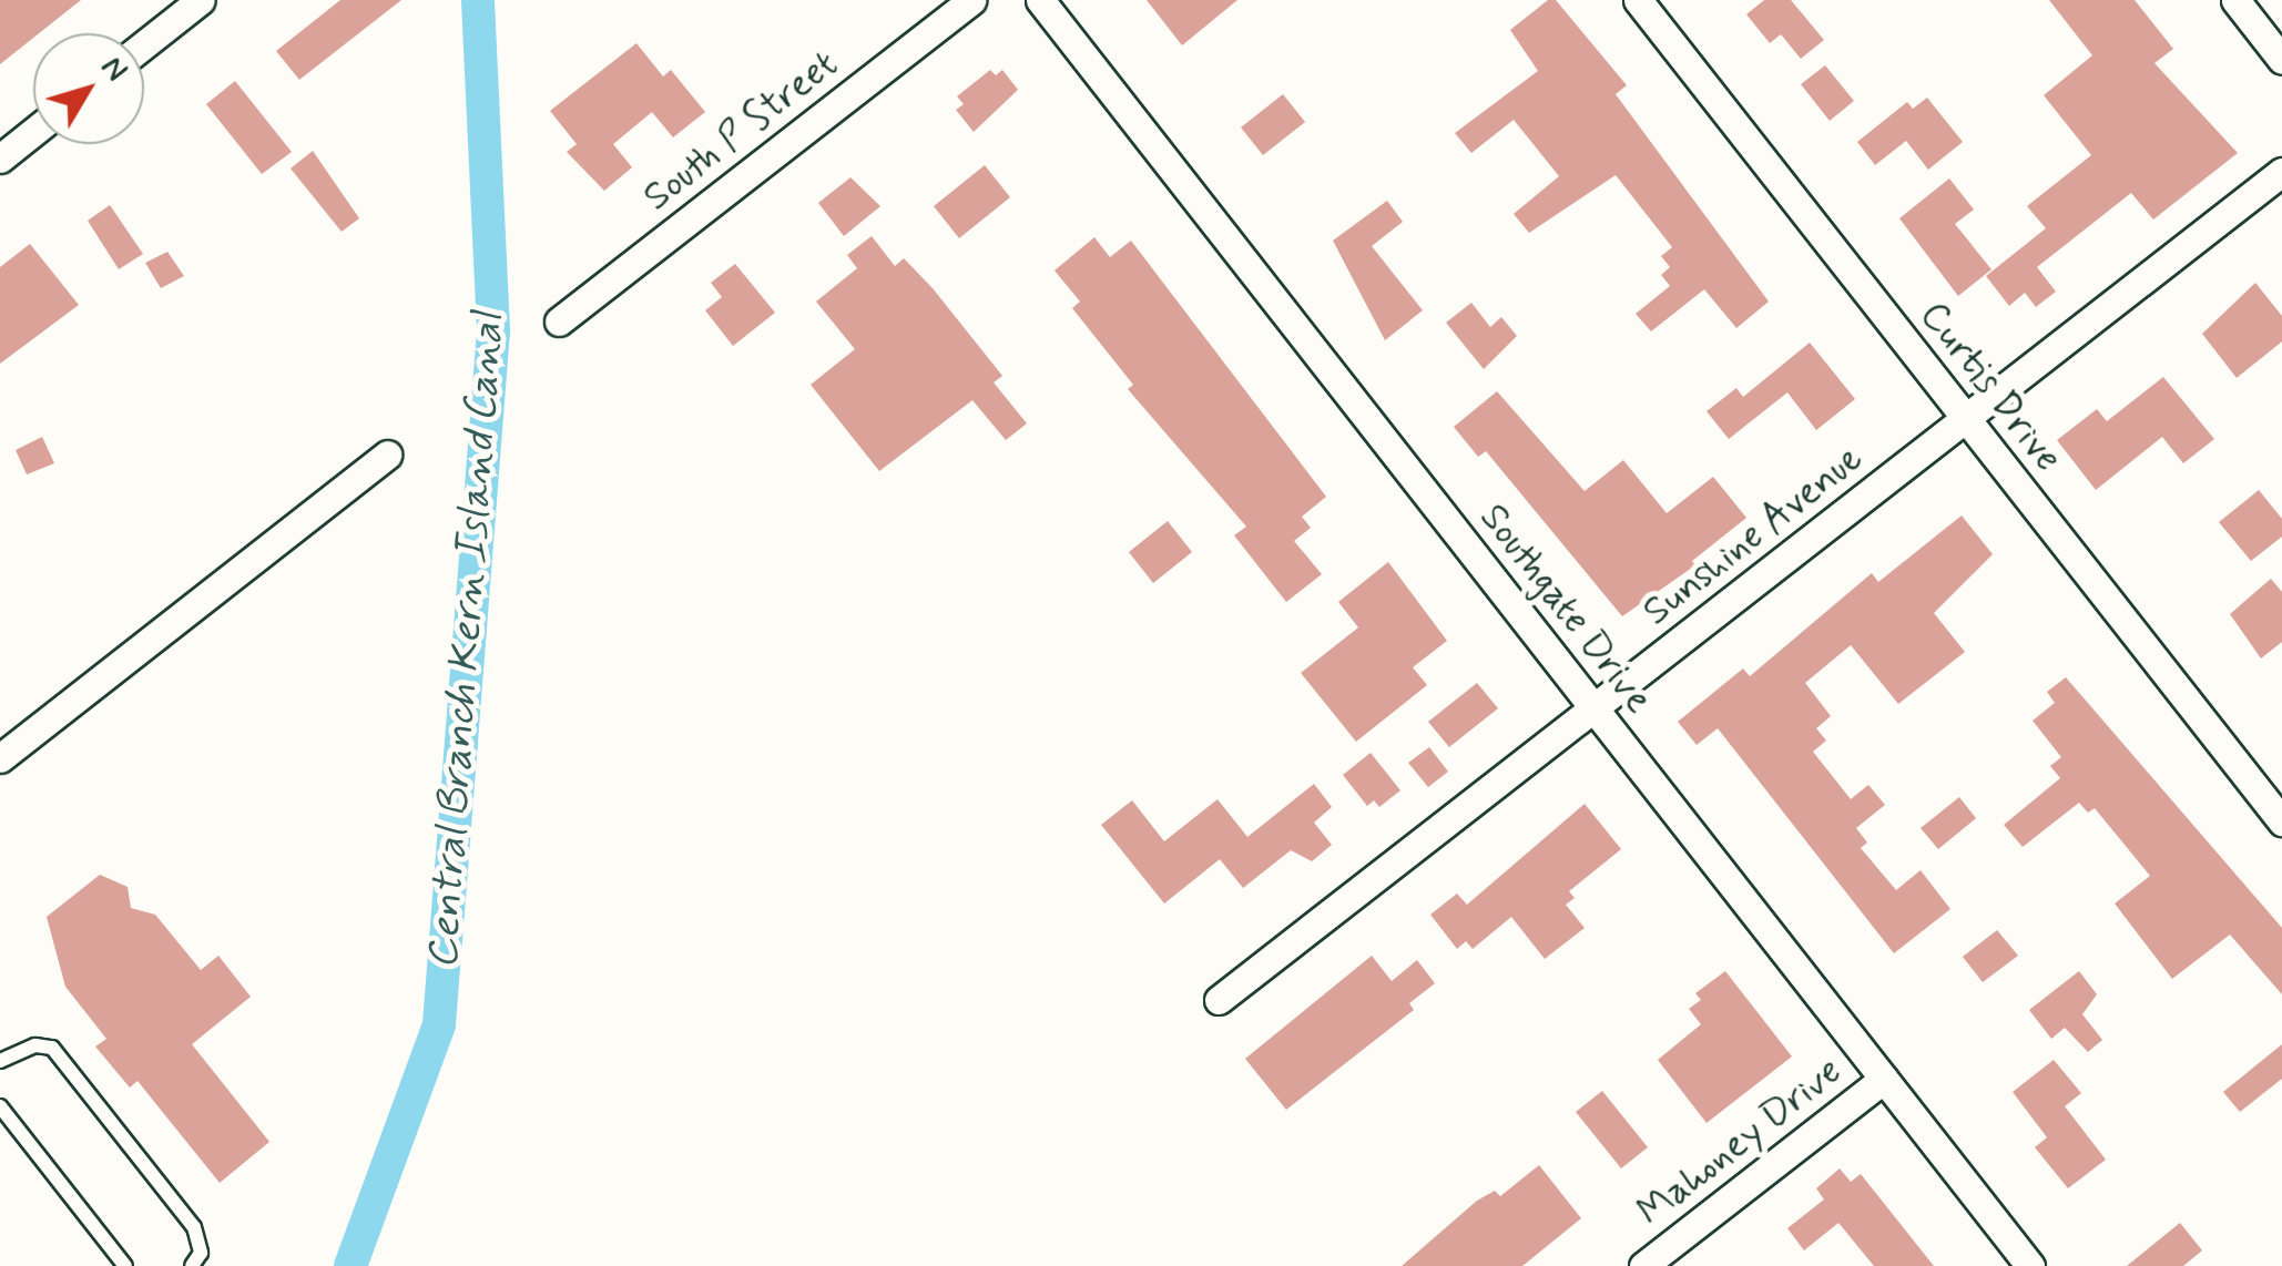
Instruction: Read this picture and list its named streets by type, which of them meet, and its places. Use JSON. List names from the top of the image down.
{
  "streets": {
    "street": [
      "South P Street",
      "Curtis Drive",
      "Sunshine Avenue",
      "Southgate Drive",
      "Mahoney Drive"
    ]
  },
  "crossings": [
    ["Curtis Drive", "Sunshine Avenue"],
    ["Sunshine Avenue", "Southgate Drive"],
    ["Southgate Drive", "Mahoney Drive"]
  ],
  "water": ["Central Branch Kern Island Canal"],
  "north": "top right"
}
